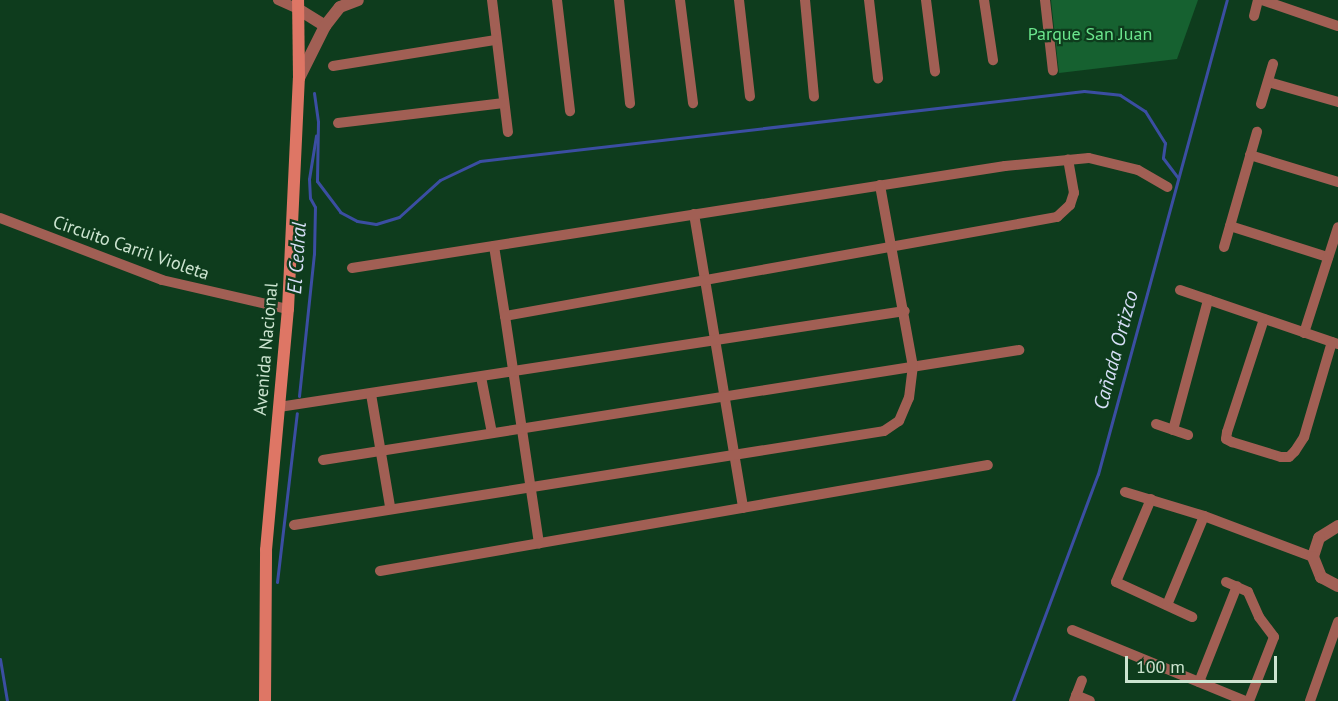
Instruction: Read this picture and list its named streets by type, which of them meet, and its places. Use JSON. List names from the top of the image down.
{
  "streets": {
    "main road": ["Avenida Nacional"],
    "street": ["Circuito Carril Violeta"]
  },
  "crossings": [
    ["Circuito Carril Violeta", "Avenida Nacional"]
  ],
  "water": ["El Cedral", "Cañada Ortizco"],
  "parks": ["Parque San Juan"],
  "scale_bar": "100 m"
}
